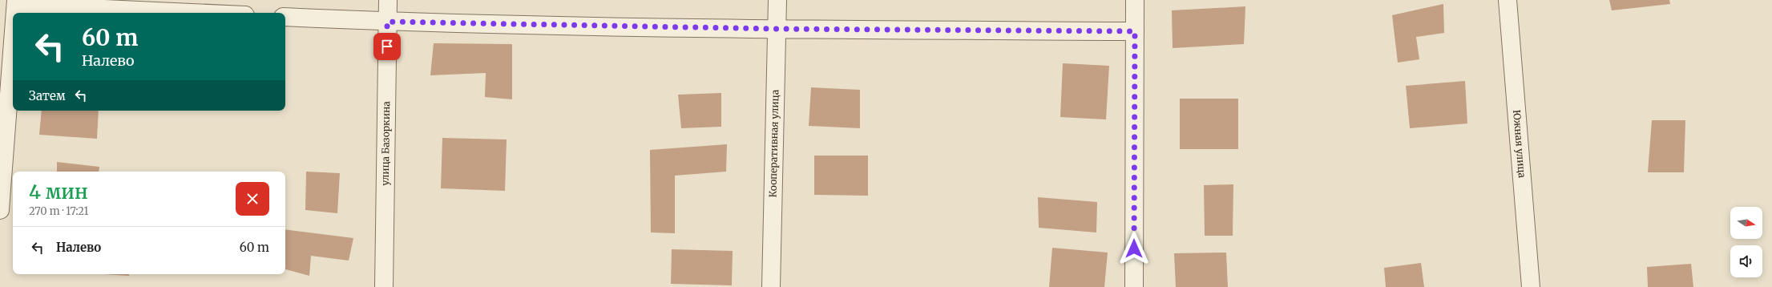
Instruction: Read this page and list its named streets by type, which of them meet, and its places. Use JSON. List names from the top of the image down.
{
  "streets": {
    "street": ["улица Базоркина", "Кооперативная улица", "Южная улица"]
  },
  "north": "right",
  "page": {
    "turn": ["60 m", "Налево"],
    "then": "Затем",
    "heading": ["4 мин", "270 m · 17:21"],
    "list": [
      {
        "name": "Налево",
        "value": "60 m"
      }
    ]
  }
}
